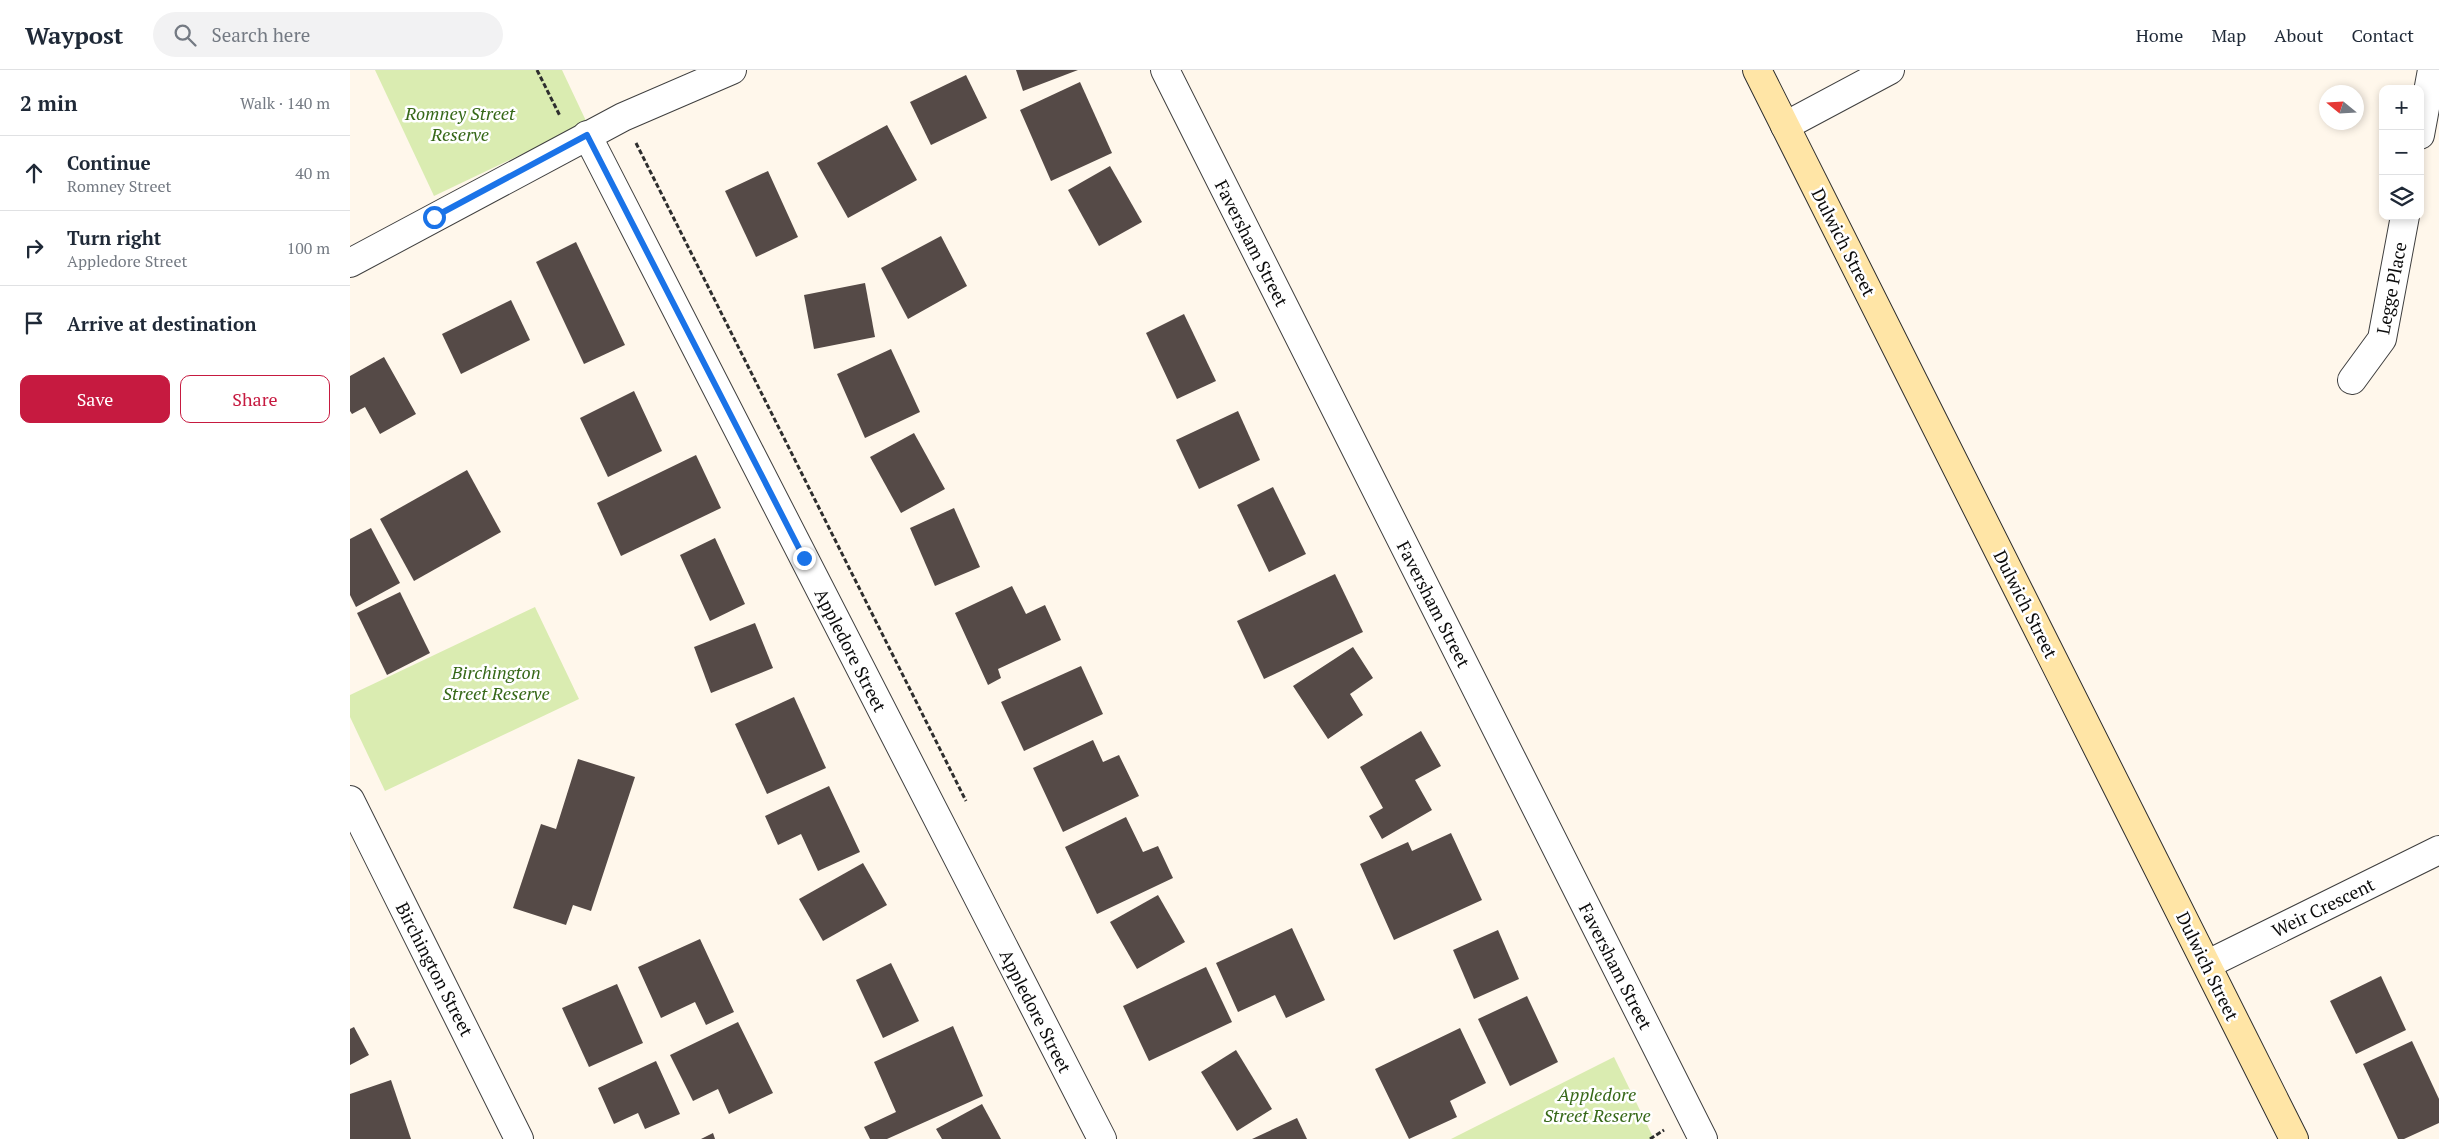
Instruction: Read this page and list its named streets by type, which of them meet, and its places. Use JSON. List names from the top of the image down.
{
  "streets": {
    "street": [
      "Dulwich Street",
      "Faversham Street",
      "Legge Place",
      "Appledore Street",
      "Weir Crescent",
      "Birchington Street"
    ]
  },
  "crossings": [
    ["Dulwich Street", "Weir Crescent"]
  ],
  "parks": ["Romney Street Reserve", "Birchington Street Reserve", "Appledore Street Reserve"],
  "north": "left",
  "page": {
    "header": "Waypost",
    "search": "Search here",
    "nav": [
      "Home",
      "Map",
      "About",
      "Contact"
    ],
    "heading": ["2 min", "Walk · 140 m"],
    "map_buttons": ["+", "−"],
    "list": [
      ["Continue", "Romney Street", "40 m"],
      ["Turn right", "Appledore Street", "100 m"],
      "Arrive at destination"
    ],
    "buttons": ["Save", "Share"]
  }
}
